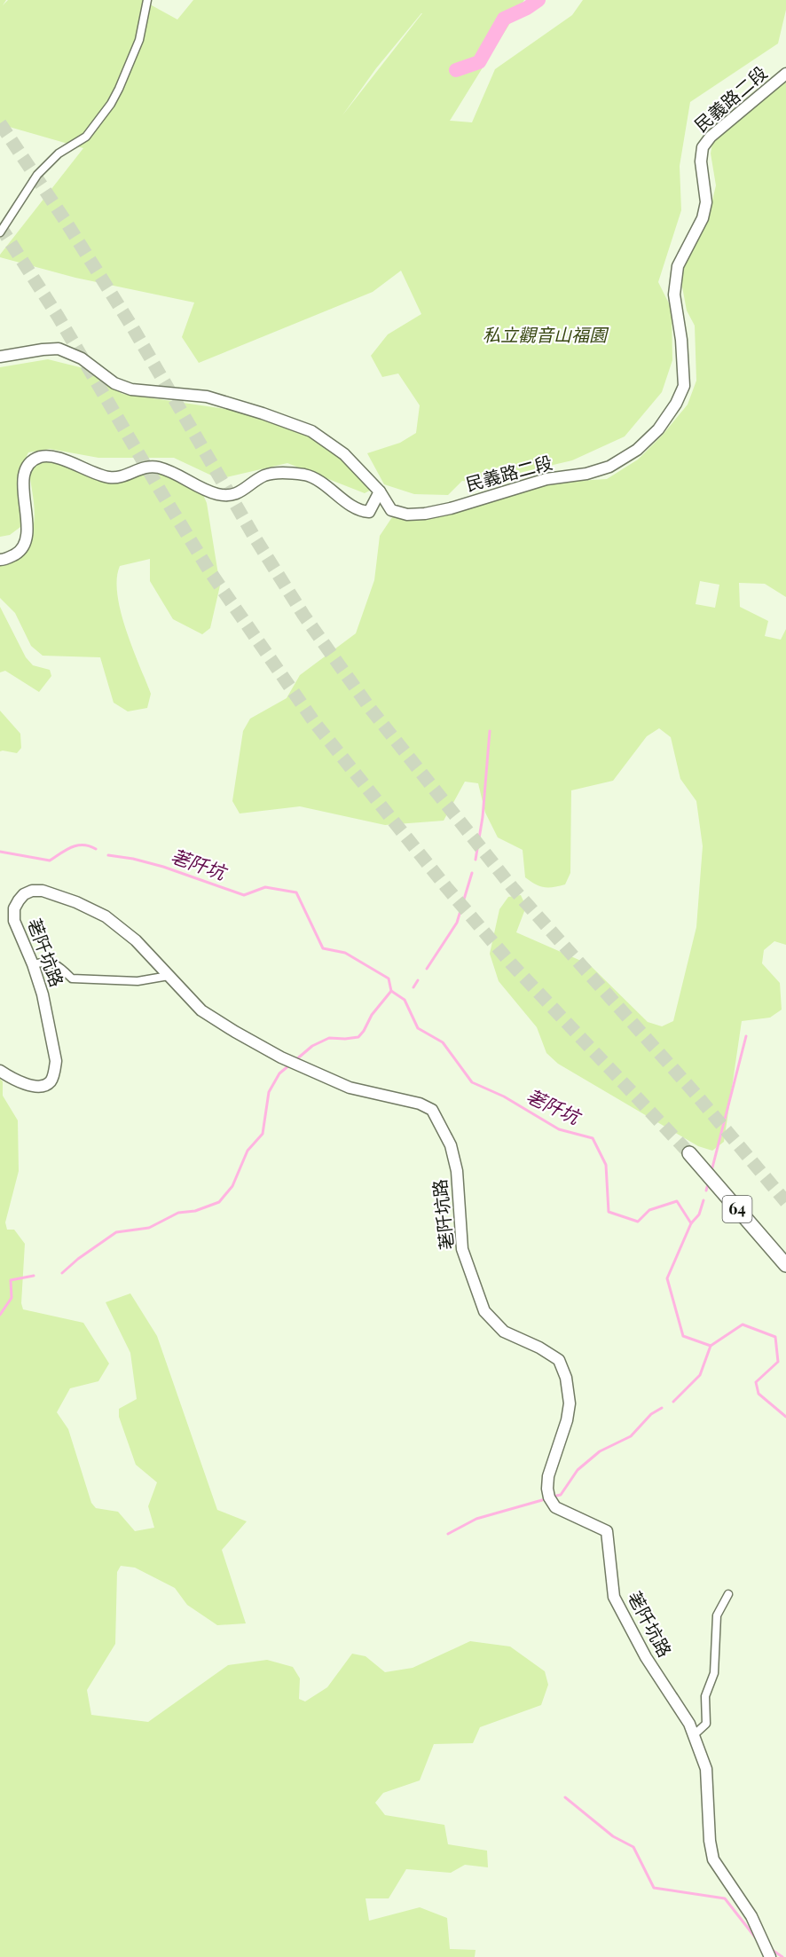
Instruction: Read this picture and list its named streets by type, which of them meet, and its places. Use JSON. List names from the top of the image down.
{
  "streets": {
    "highway": ["64"],
    "street": ["民義路二段", "荖阡坑路"]
  },
  "water": ["荖阡坑"],
  "parks": ["私立觀音山福園"]
}
